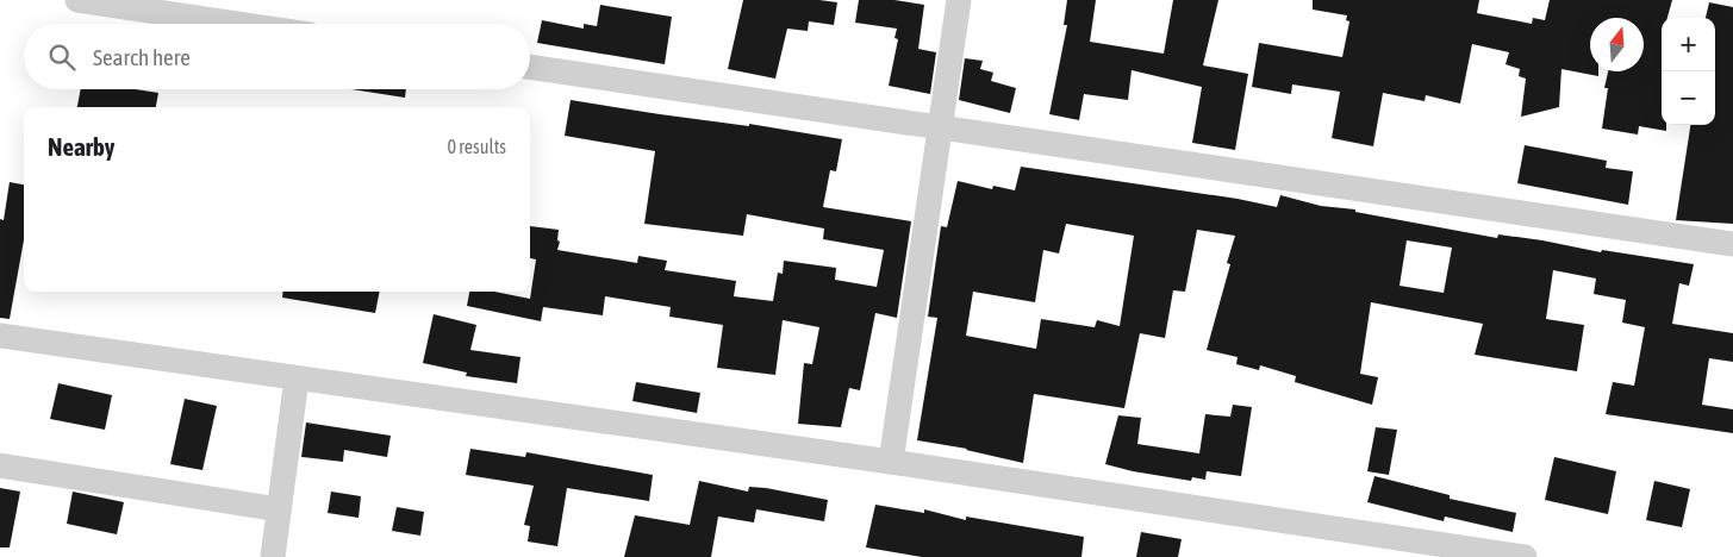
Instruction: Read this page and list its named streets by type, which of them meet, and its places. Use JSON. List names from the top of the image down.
{
  "north": "top",
  "page": {
    "map_buttons": ["+", "−"],
    "search": "Search here",
    "heading": ["Nearby", "0 results"]
  }
}
